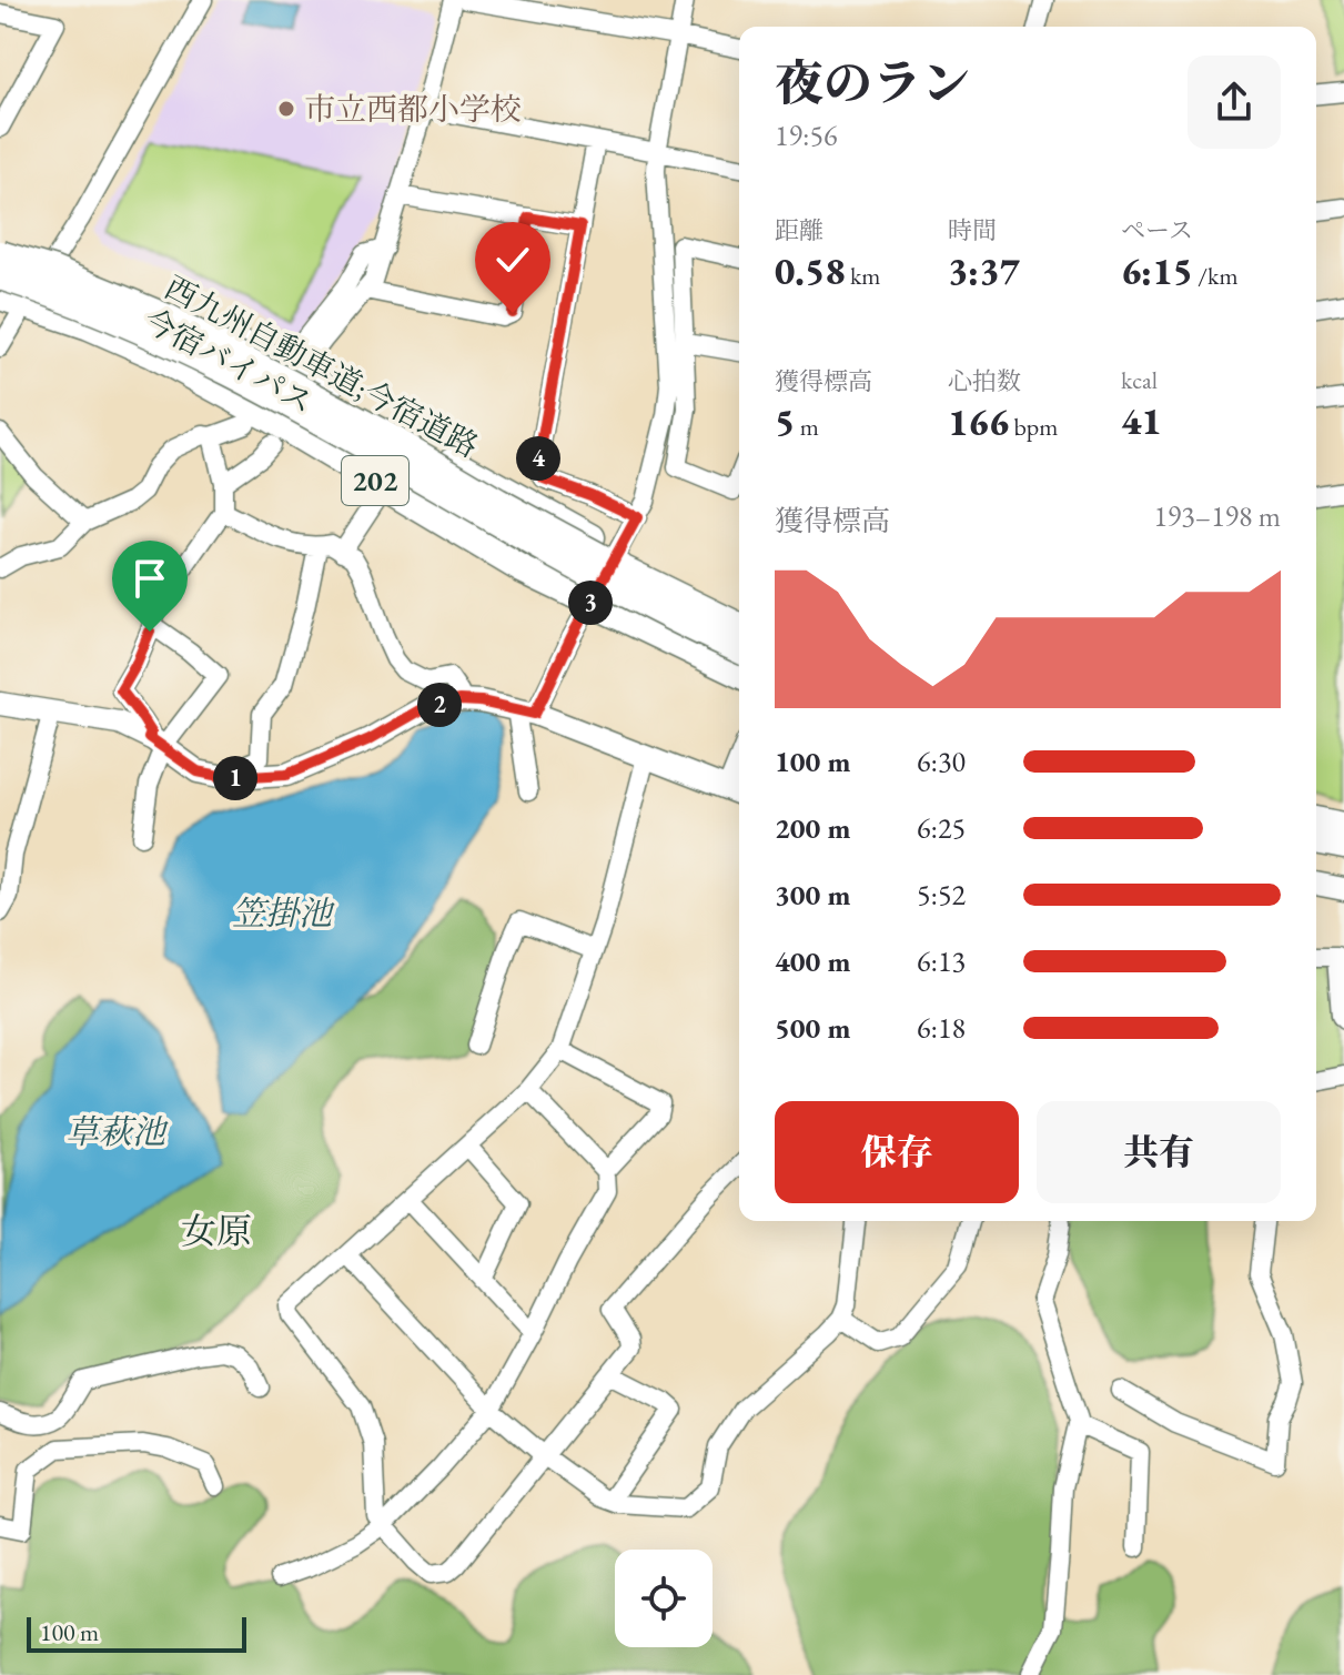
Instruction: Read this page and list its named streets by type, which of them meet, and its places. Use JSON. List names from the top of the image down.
{
  "streets": {
    "highway": ["今宿バイパス", "西九州自動車道;今宿道路", "202"]
  },
  "districts": ["女原"],
  "water": ["笠掛池", "草萩池"],
  "places": ["市立西都小学校"],
  "scale_bar": "100 m",
  "page": {
    "heading": ["夜のラン", "19:56"],
    "stats": [
      ["距離", "0.58 km"],
      ["時間", "3:37"],
      ["ペース", "6:15 /km"],
      ["獲得標高", "5 m"],
      ["心拍数", "166 bpm"],
      ["kcal", "41"]
    ],
    "pins": [
      "4",
      "3",
      "2",
      "1"
    ],
    "chart": ["獲得標高", "193–198 m"],
    "list": [
      {
        "name": "100 m",
        "note": "6:30"
      },
      {
        "name": "200 m",
        "note": "6:25"
      },
      {
        "name": "300 m",
        "note": "5:52"
      },
      {
        "name": "400 m",
        "note": "6:13"
      },
      {
        "name": "500 m",
        "note": "6:18"
      }
    ],
    "buttons": ["保存", "共有"],
    "scale": "100 m"
  }
}
